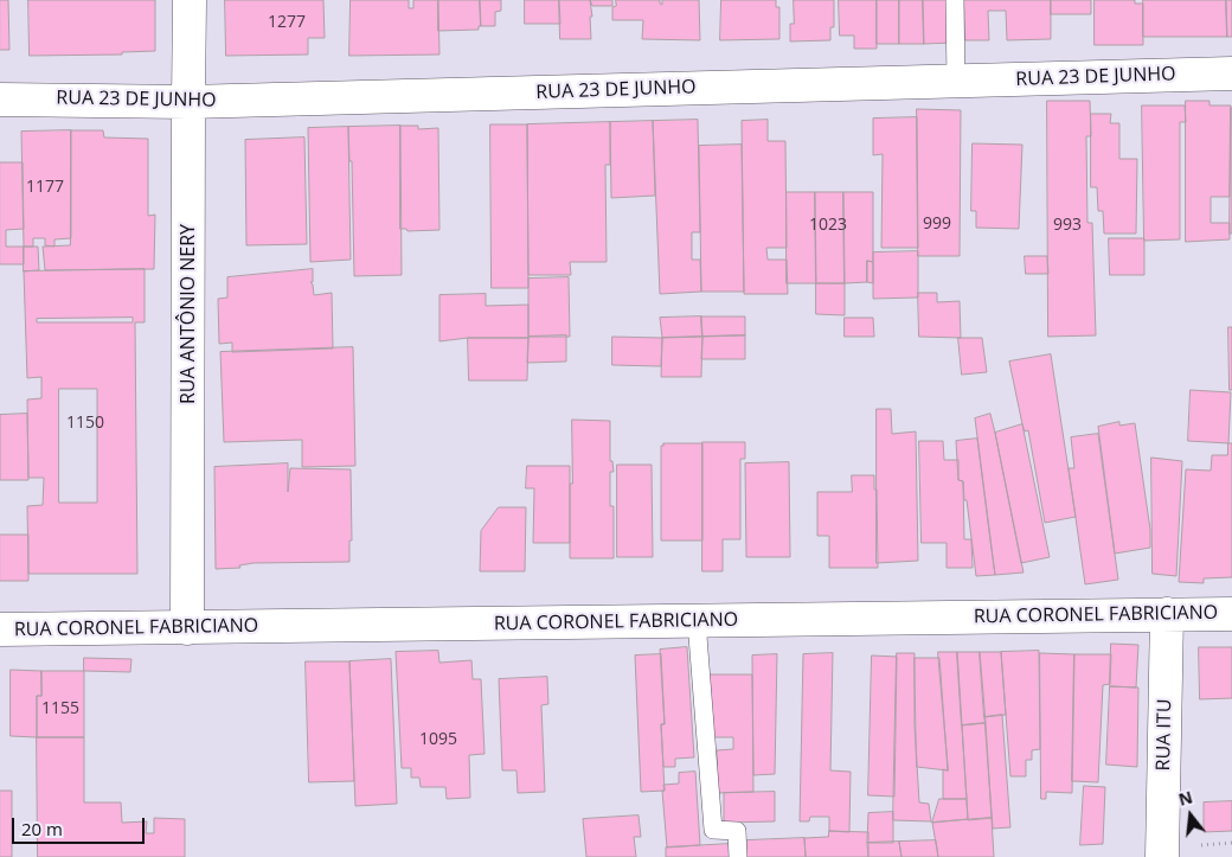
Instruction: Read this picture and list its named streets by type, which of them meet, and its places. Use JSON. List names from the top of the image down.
{
  "streets": {
    "street": [
      "RUA 23 DE JUNHO",
      "RUA ANTÔNIO NERY",
      "RUA CORONEL FABRICIANO",
      "RUA ITU"
    ]
  },
  "crossings": [
    ["RUA 23 DE JUNHO", "RUA ANTÔNIO NERY"],
    ["RUA ANTÔNIO NERY", "RUA CORONEL FABRICIANO"],
    ["RUA CORONEL FABRICIANO", "RUA ITU"]
  ],
  "house_numbers": [
    "1277",
    "1177",
    "999",
    "1023",
    "993",
    "1150",
    "1155",
    "1095"
  ],
  "scale_bar": "20 m",
  "north": "top"
}
